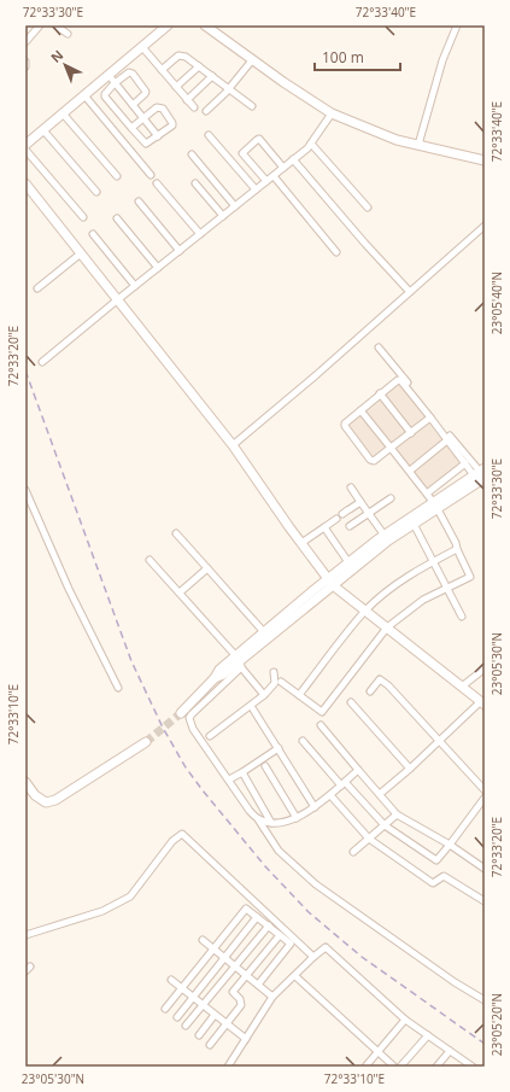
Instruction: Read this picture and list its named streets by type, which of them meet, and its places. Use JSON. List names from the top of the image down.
{
  "scale_bar": "100 m",
  "north": "top left",
  "coordinates": [
    "72°33'30\"E",
    "72°33'40\"E",
    "23°05'40\"N",
    "72°33'20\"E",
    "23°05'30\"N",
    "72°33'10\"E",
    "23°05'20\"N"
  ]
}
